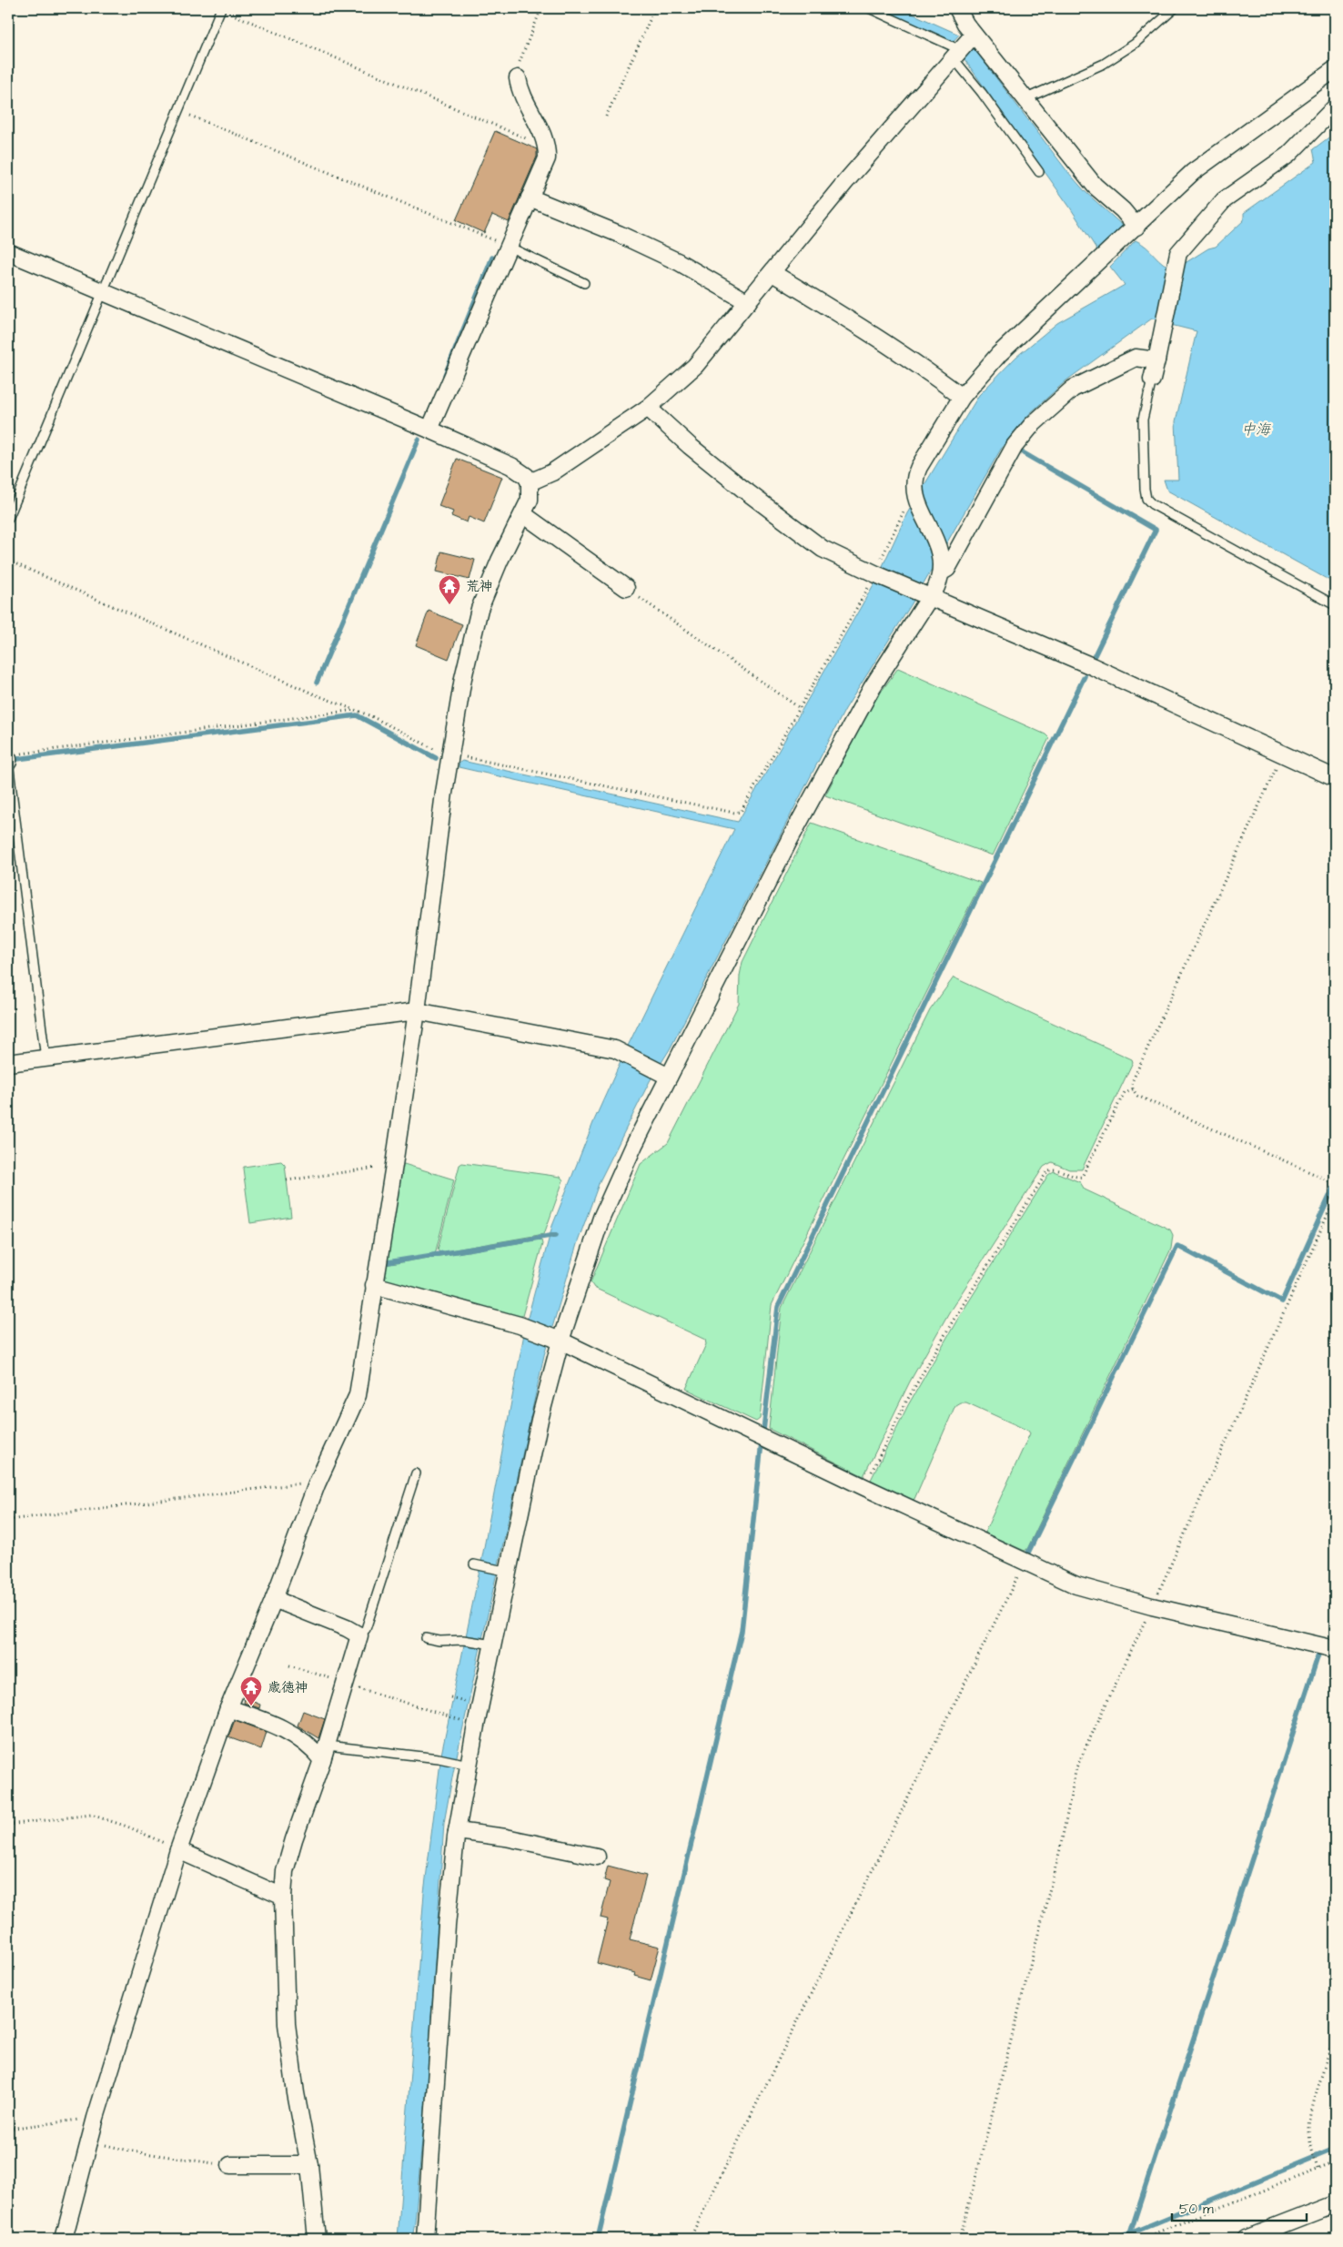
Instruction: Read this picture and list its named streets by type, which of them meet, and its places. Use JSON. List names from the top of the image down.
{
  "water": ["中海"],
  "places": {
    "temple": ["荒神", "歳徳神"]
  },
  "scale_bar": "50 m"
}
